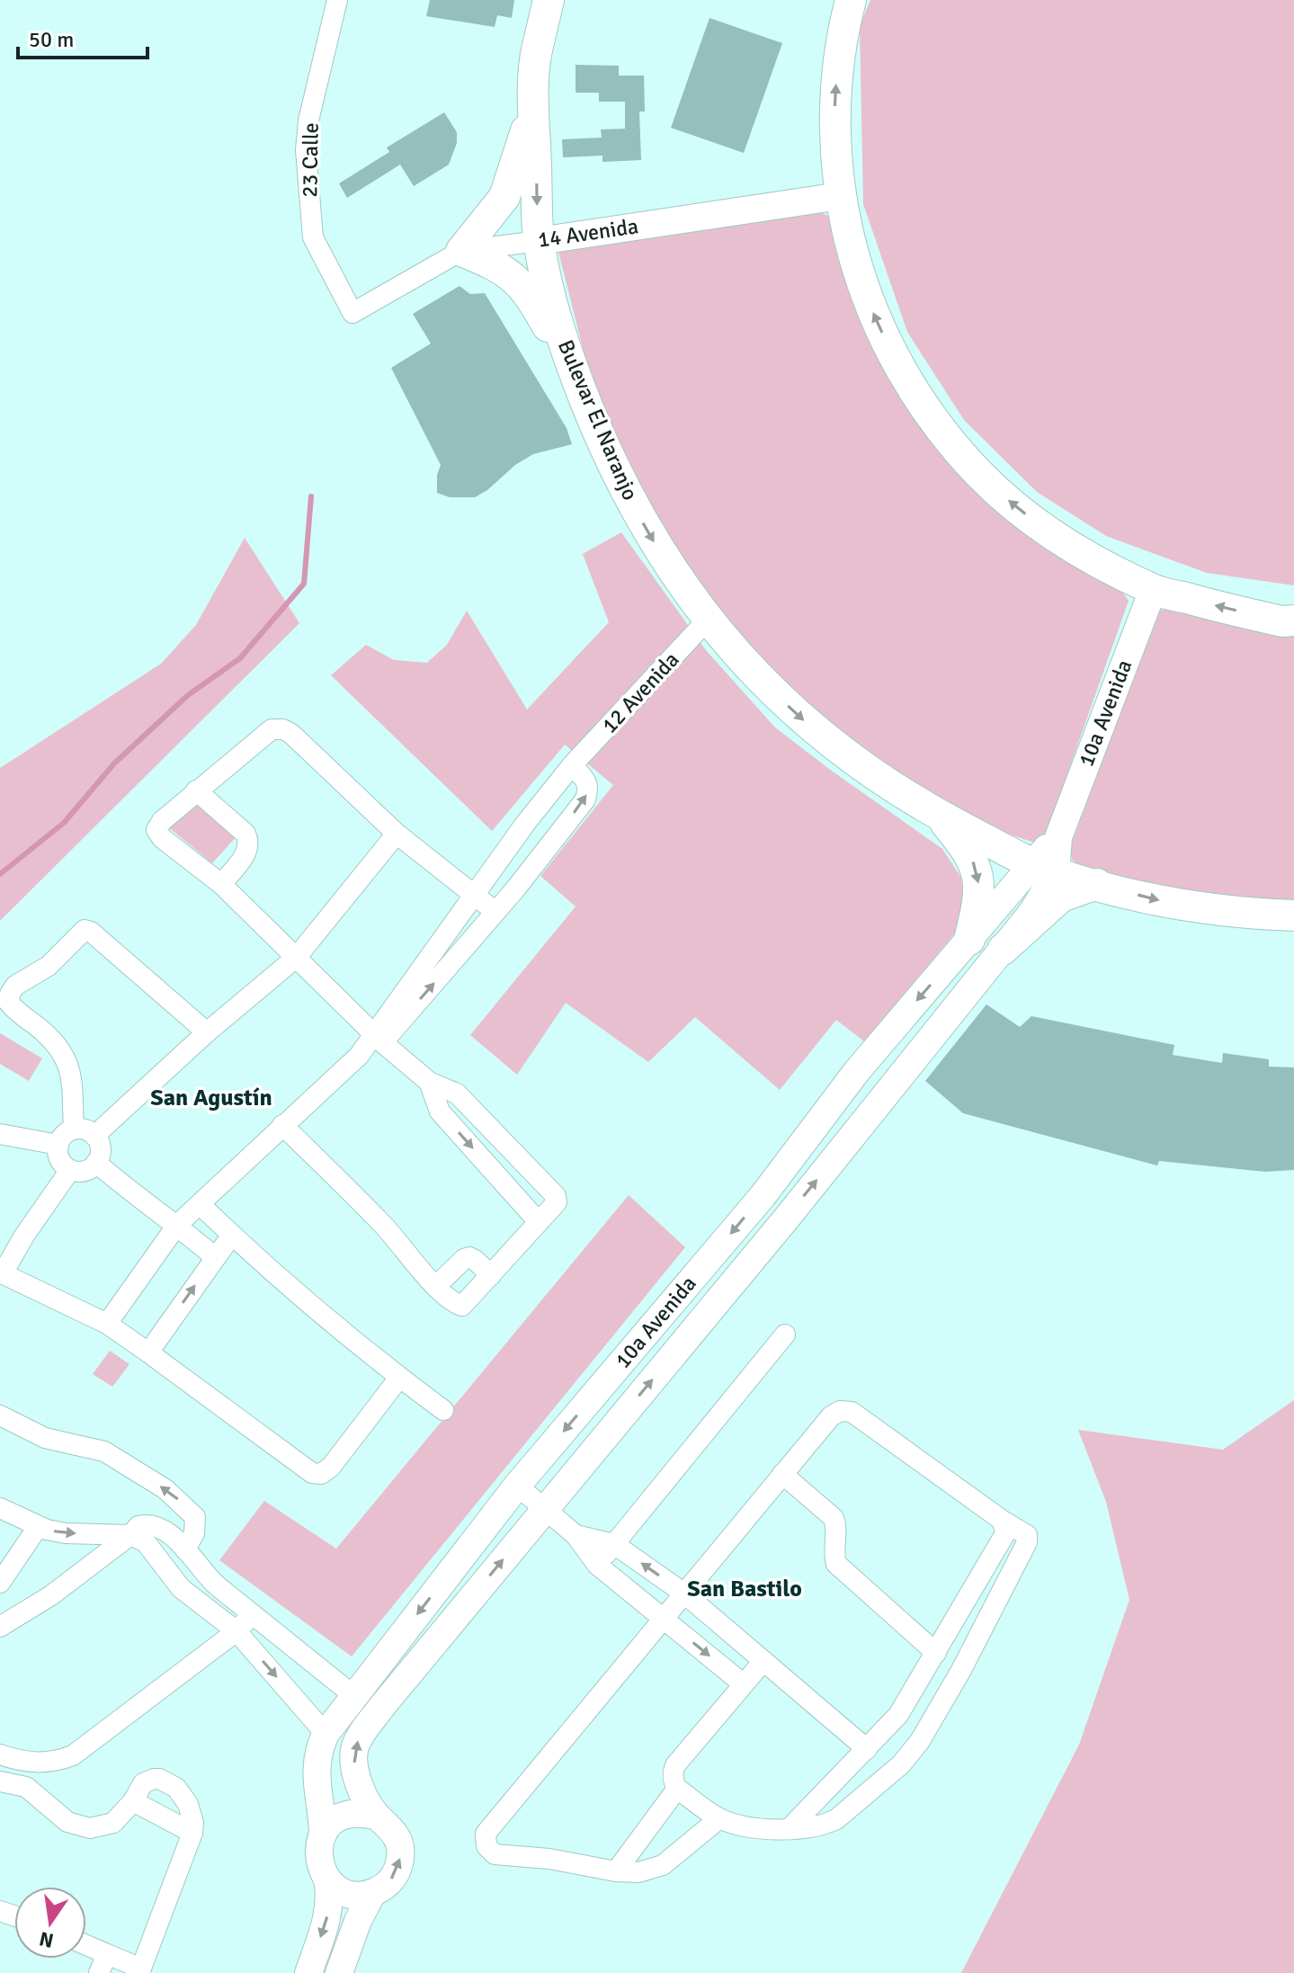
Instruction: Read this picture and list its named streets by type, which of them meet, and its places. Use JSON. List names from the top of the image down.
{
  "streets": {
    "main road": ["Bulevar El Naranjo"],
    "street": [
      "23 Calle",
      "14 Avenida",
      "12 Avenida",
      "10a Avenida"
    ]
  },
  "crossings": [
    ["23 Calle", "14 Avenida"],
    ["14 Avenida", "Bulevar El Naranjo"],
    ["Bulevar El Naranjo", "12 Avenida"],
    ["Bulevar El Naranjo", "10a Avenida"]
  ],
  "one_way": ["Bulevar El Naranjo"],
  "districts": ["San Agustín", "San Bastilo"],
  "scale_bar": "50 m",
  "north": "bottom"
}
